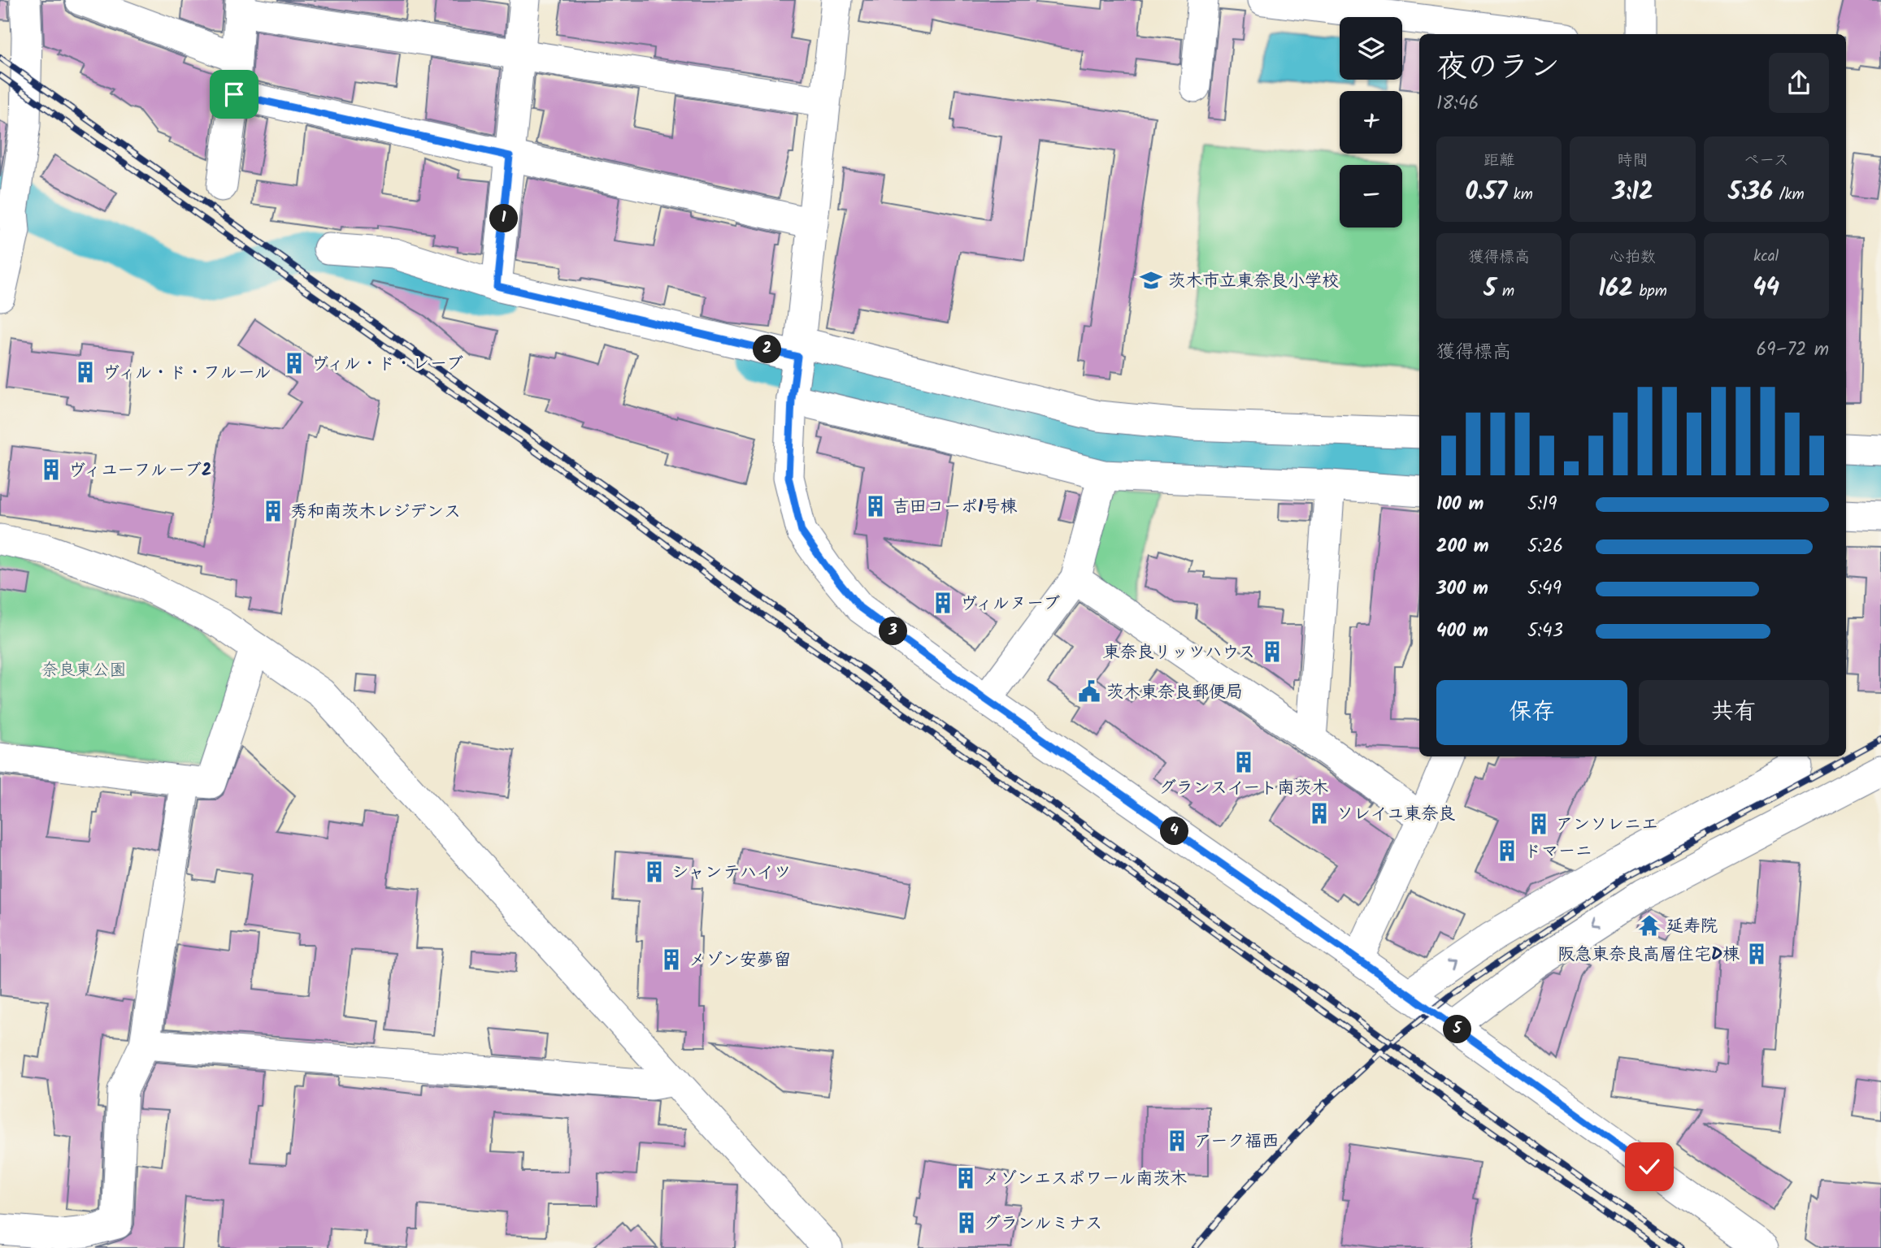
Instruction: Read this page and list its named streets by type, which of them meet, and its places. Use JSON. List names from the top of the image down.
{
  "parks": ["奈良東公園"],
  "places": {
    "school or university": ["茨木市立東奈良小学校"],
    "building": [
      "ヴィル・ド・レーブ",
      "ヴィル・ド・フルール",
      "ヴィユーフルーブ2",
      "吉田コーポ1号棟",
      "秀和南茨木レジデンス",
      "ヴィルヌーブ",
      "東奈良リッツハウス",
      "グランスイート南茨木",
      "ソレイユ東奈良",
      "アンソレニエ",
      "ドマーニ",
      "シャンテハイツ",
      "阪急東奈良高層住宅D棟",
      "メゾン安夢留",
      "アーク福西",
      "メゾンエスポワール南茨木",
      "グランルミナス"
    ],
    "public building": ["茨木東奈良郵便局"],
    "temple": ["延寿院"]
  },
  "page": {
    "map_buttons": ["+", "−"],
    "heading": ["夜のラン", "18:46"],
    "stats": [
      ["距離", "0.57 km"],
      ["時間", "3:12"],
      ["ペース", "5:36 /km"],
      ["獲得標高", "5 m"],
      ["心拍数", "162 bpm"],
      ["kcal", "44"]
    ],
    "pins": [
      "1",
      "2",
      "3",
      "4",
      "5"
    ],
    "chart": ["獲得標高", "69–72 m"],
    "list": [
      {
        "name": "100 m",
        "note": "5:19"
      },
      {
        "name": "200 m",
        "note": "5:26"
      },
      {
        "name": "300 m",
        "note": "5:49"
      },
      {
        "name": "400 m",
        "note": "5:43"
      }
    ],
    "buttons": ["保存", "共有"]
  }
}
